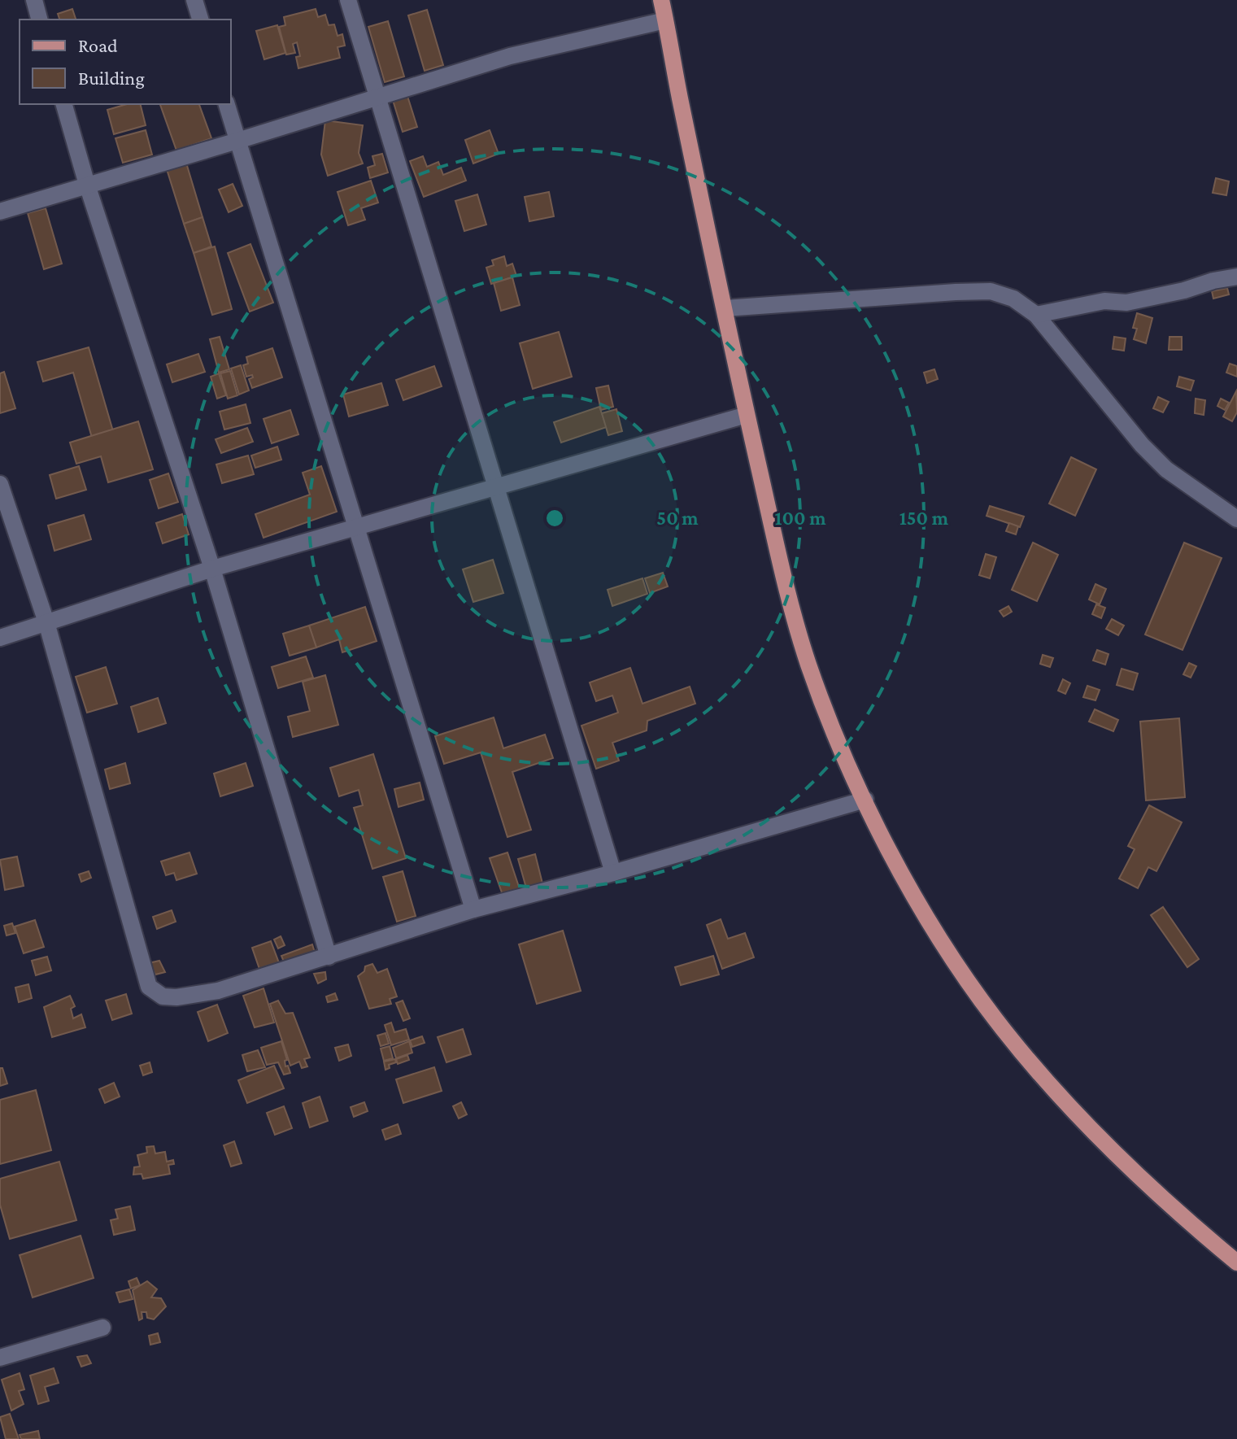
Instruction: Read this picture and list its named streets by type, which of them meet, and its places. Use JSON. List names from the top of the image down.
{
  "legend": ["Road", "Building"],
  "rings": ["50 m", "100 m", "150 m"]
}
